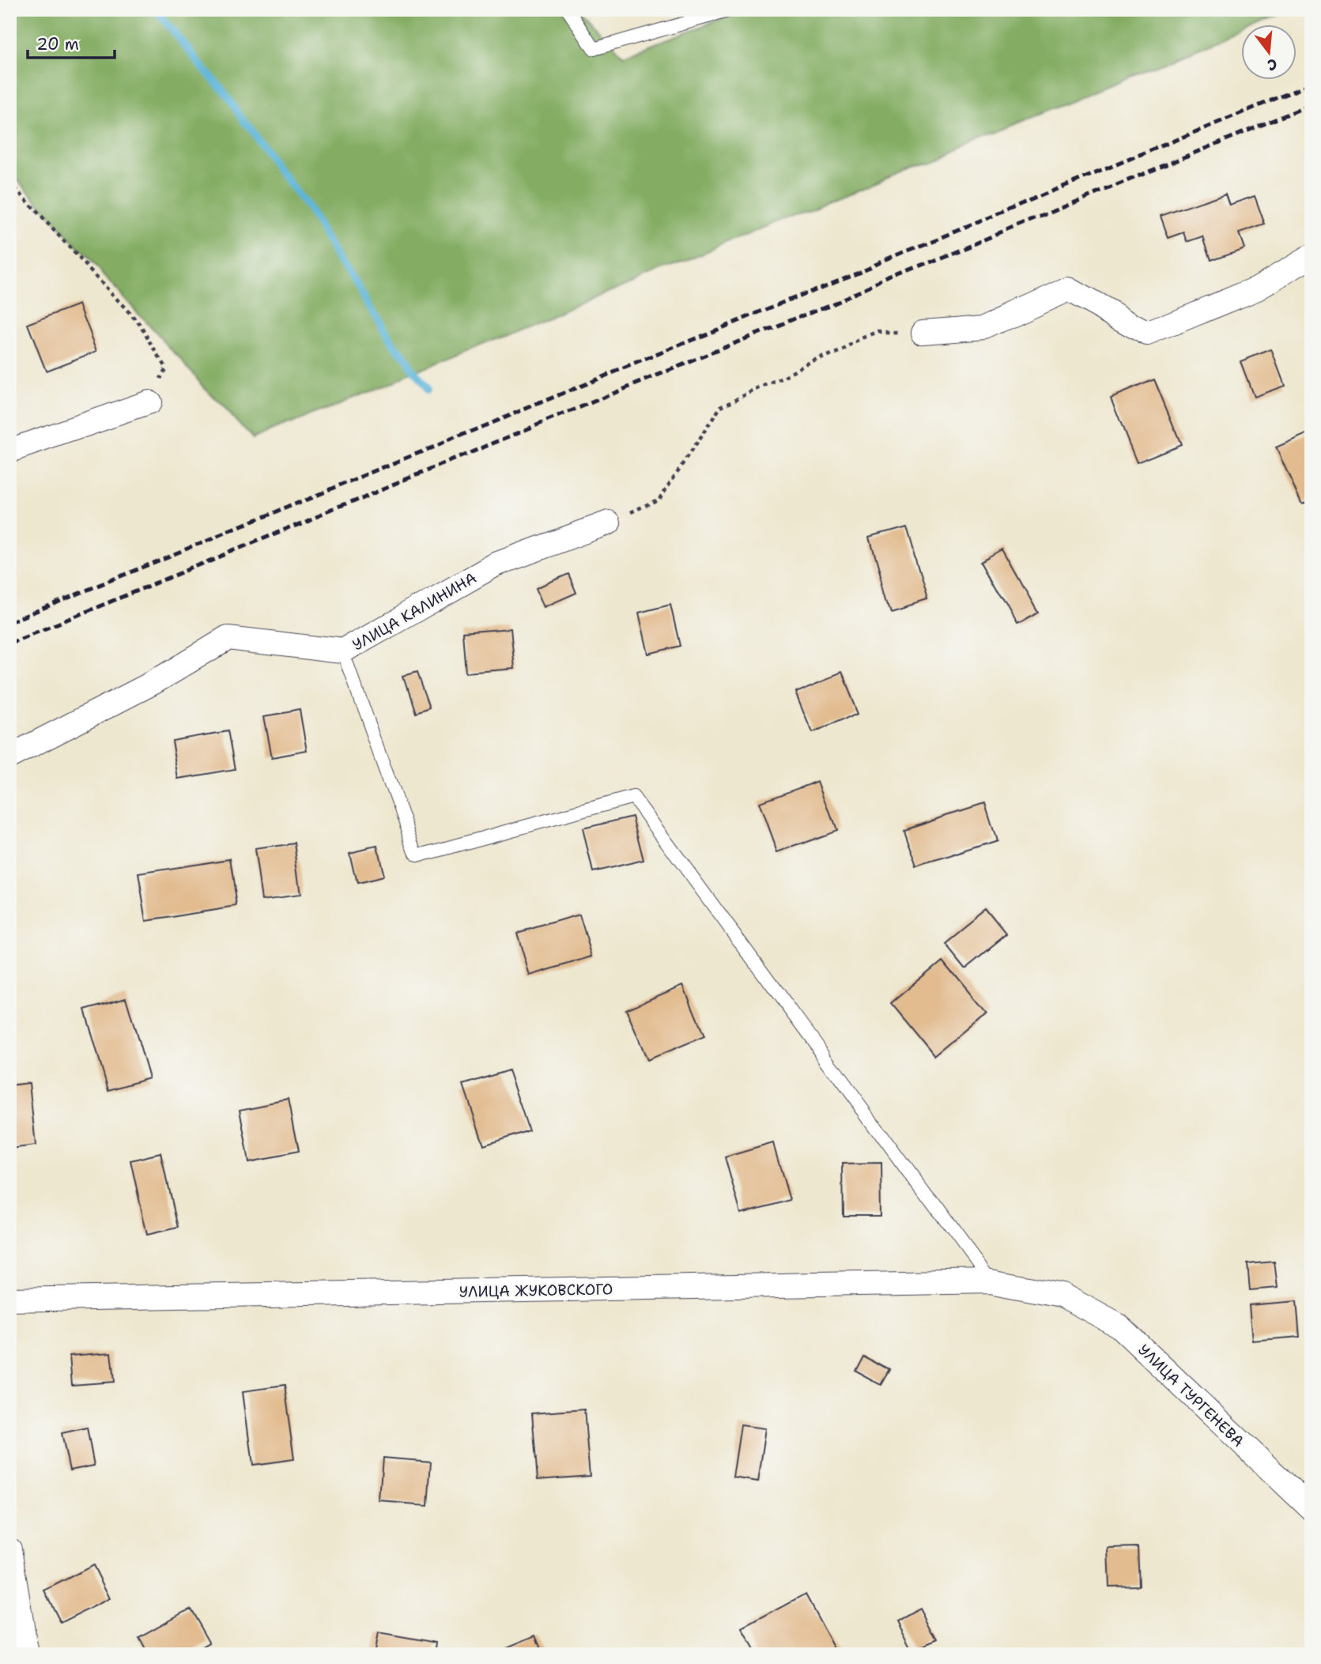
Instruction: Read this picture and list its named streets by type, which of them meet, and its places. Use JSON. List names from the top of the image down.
{
  "streets": {
    "street": ["УЛИЦА КАЛИНИНА", "УЛИЦА ЖУКОВСКОГО", "УЛИЦА ТУРГЕНЕВА"]
  },
  "crossings": [
    ["УЛИЦА ЖУКОВСКОГО", "УЛИЦА ТУРГЕНЕВА"]
  ],
  "scale_bar": "20 m",
  "north": "bottom"
}
